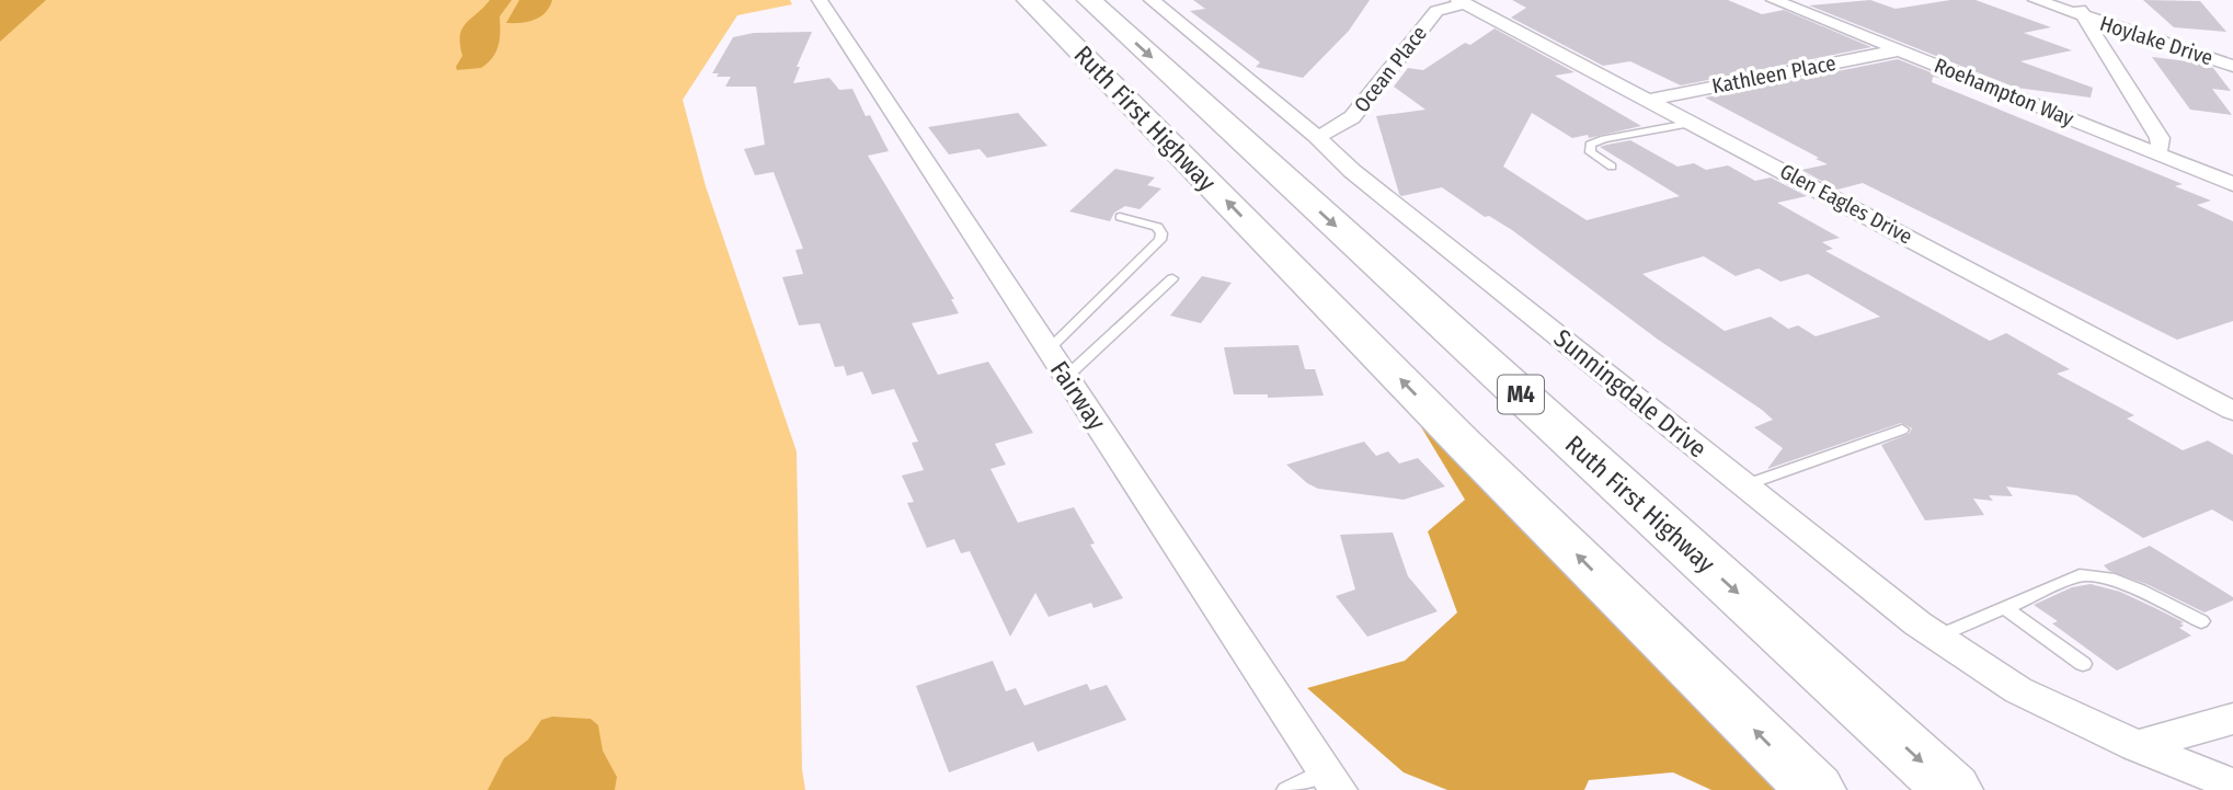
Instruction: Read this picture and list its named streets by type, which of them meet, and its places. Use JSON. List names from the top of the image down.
{
  "streets": {
    "highway": ["Ruth First Highway", "M4"],
    "street": [
      "Hoylake Drive",
      "Ocean Place",
      "Kathleen Place",
      "Roehampton Way",
      "Glen Eagles Drive",
      "Sunningdale Drive",
      "Fairway"
    ]
  },
  "crossings": [
    ["Ocean Place", "Glen Eagles Drive"],
    ["Ocean Place", "Sunningdale Drive"],
    ["Kathleen Place", "Roehampton Way"],
    ["Kathleen Place", "Glen Eagles Drive"]
  ]
}
